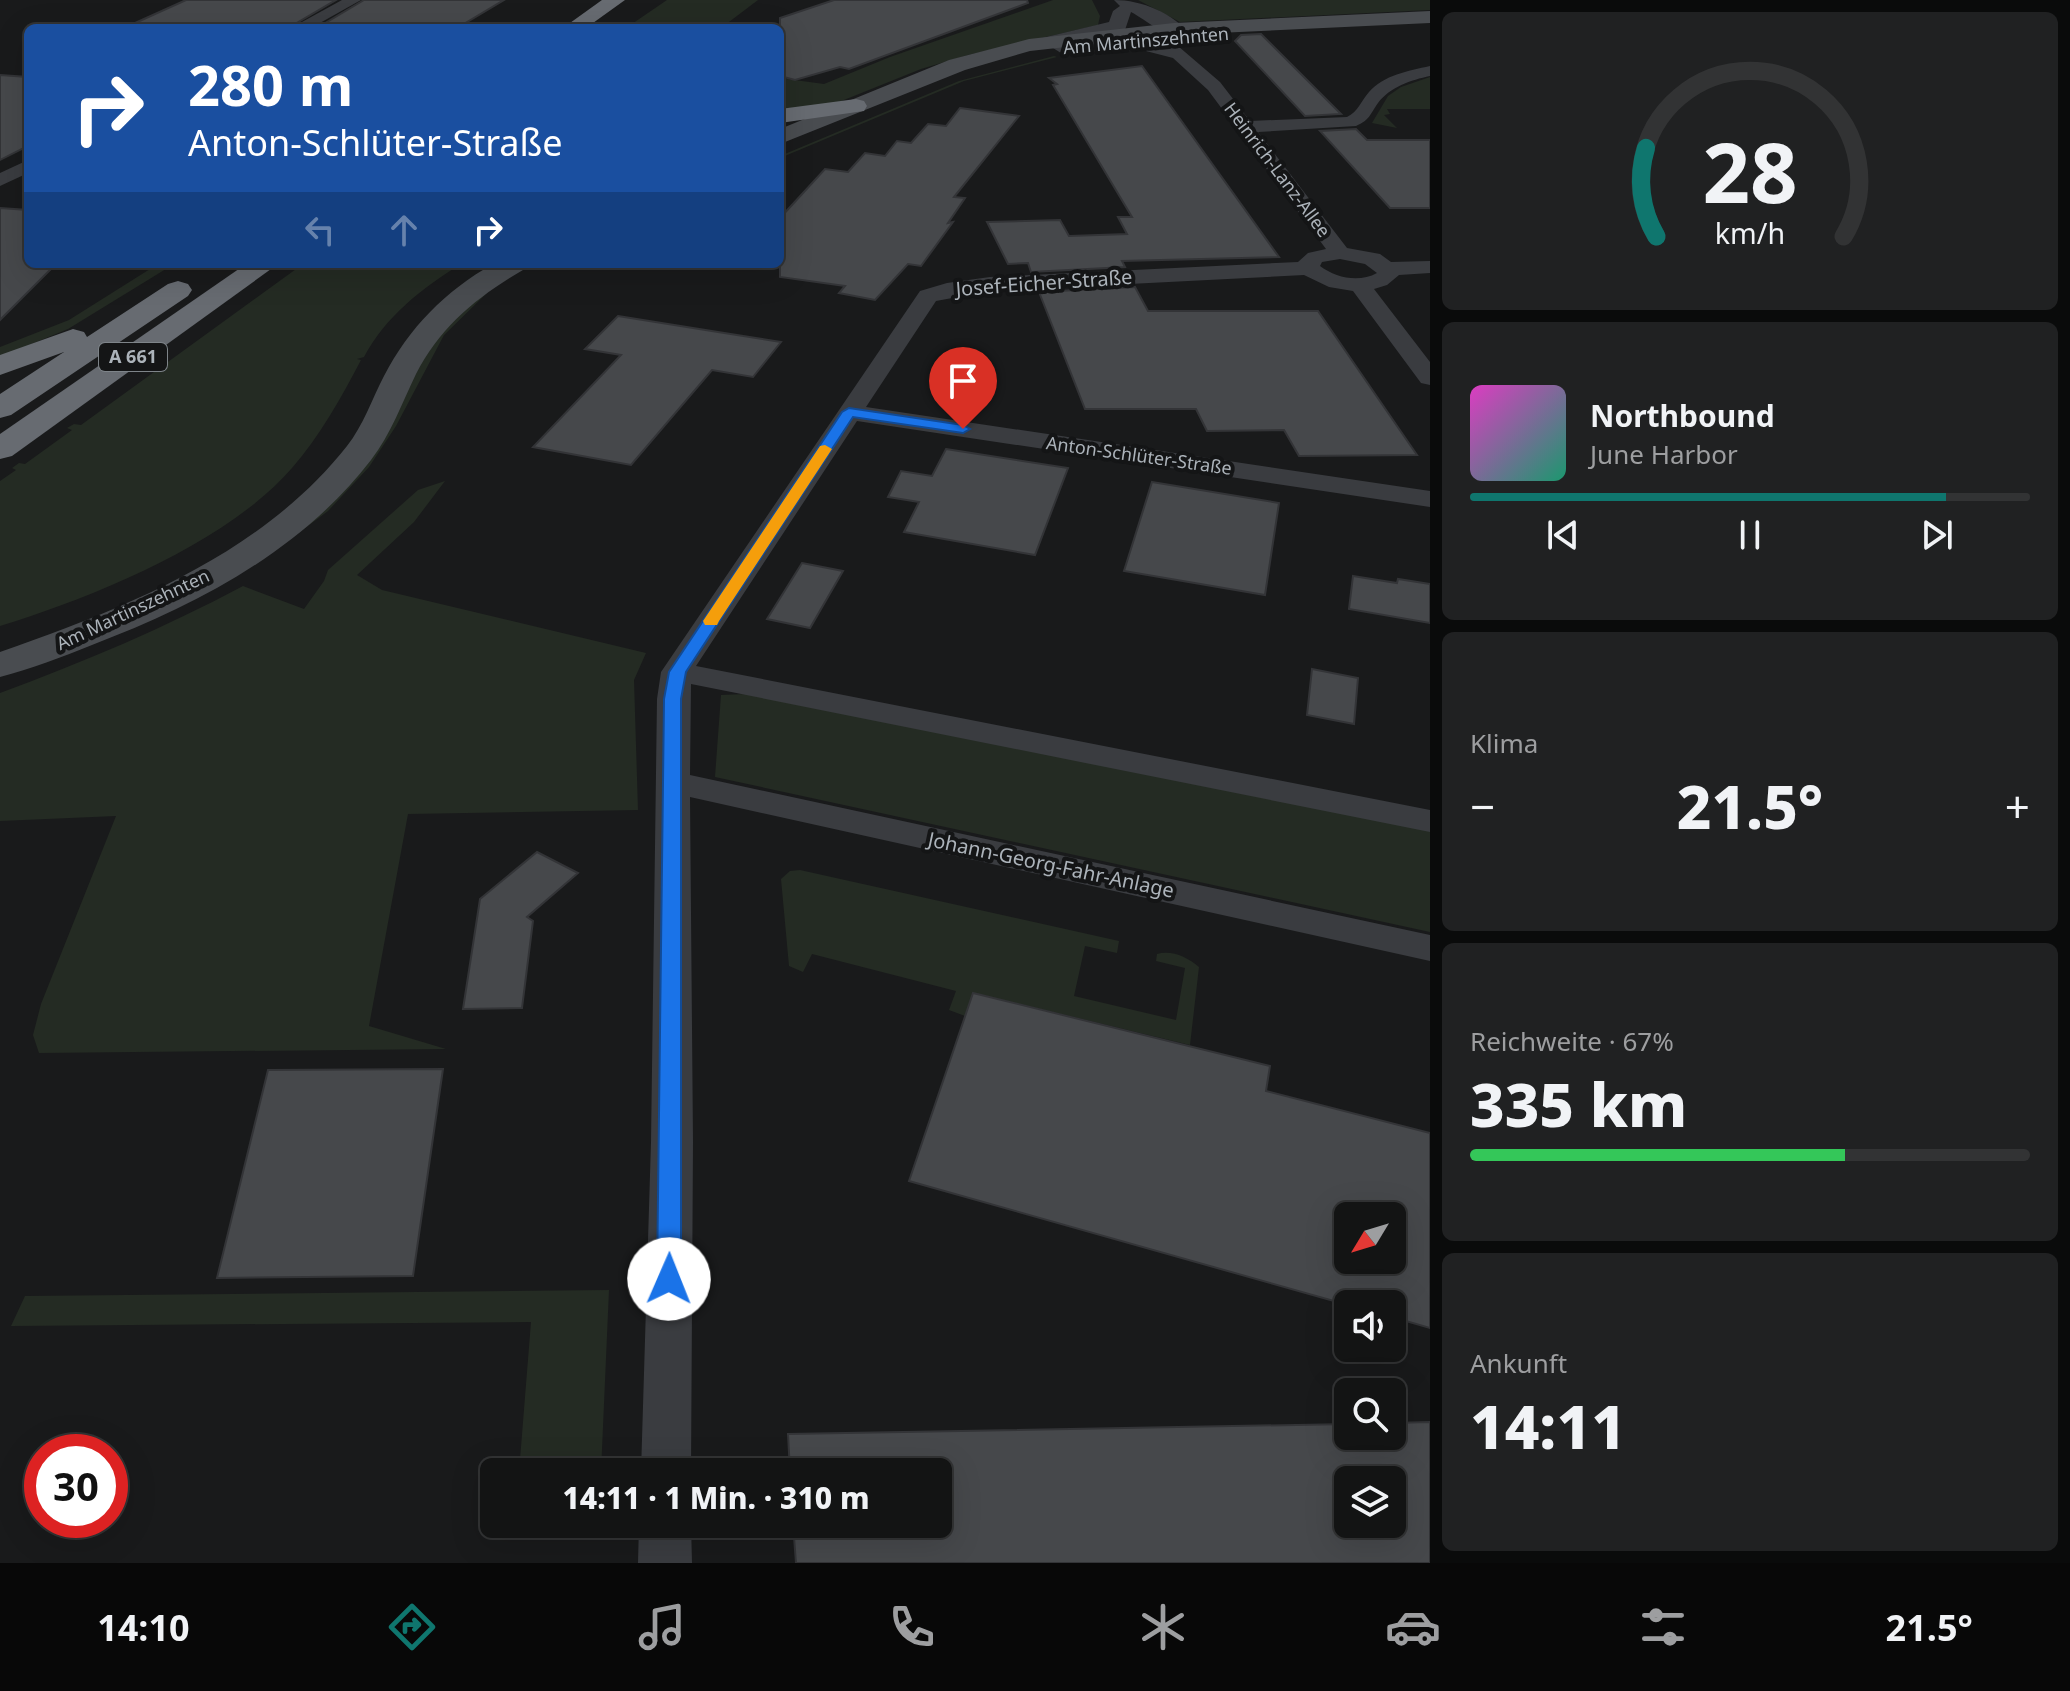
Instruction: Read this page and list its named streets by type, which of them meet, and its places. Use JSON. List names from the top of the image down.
{
  "streets": {
    "highway": ["A 661"],
    "main road": ["Am Martinszehnten"],
    "street": [
      "Heinrich-Lanz-Allee",
      "Josef-Eicher-Straße",
      "Anton-Schlüter-Straße",
      "Johann-Georg-Fahr-Anlage"
    ]
  },
  "crossings": [
    ["Am Martinszehnten", "Heinrich-Lanz-Allee"],
    ["Josef-Eicher-Straße", "Anton-Schlüter-Straße"],
    ["Josef-Eicher-Straße", "Johann-Georg-Fahr-Anlage"]
  ],
  "north": "bottom left",
  "page": {
    "turn": ["280 m", "Anton-Schlüter-Straße"],
    "song": ["Northbound", "June Harbor"],
    "tile": [
      "Klima",
      ["Reichweite · 67%", "335 km"],
      ["Ankunft", "14:11"]
    ],
    "heat": ["−", "21.5°", "+"],
    "limit": "30",
    "trip": "14:11 · 1 Min. · 310 m",
    "tabs": ["14:10", "21.5°"],
    "gauge": ["28", "km/h"]
  }
}
